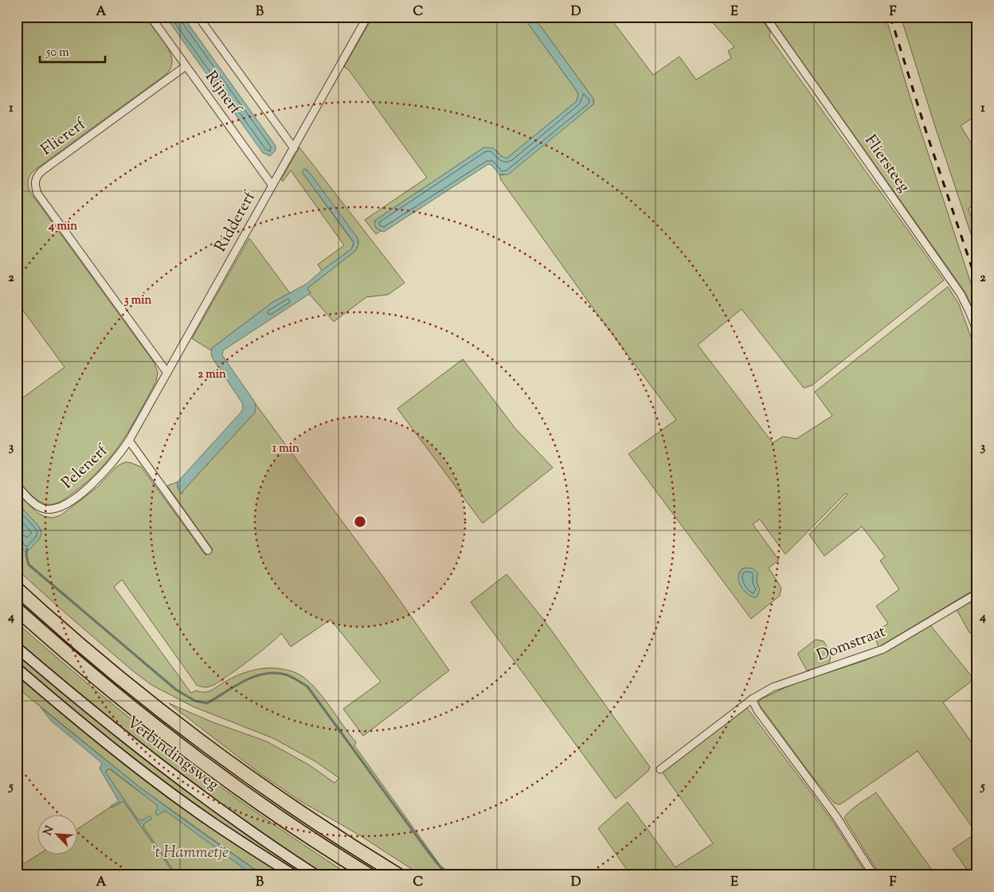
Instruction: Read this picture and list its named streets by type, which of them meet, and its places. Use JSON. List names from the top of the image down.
{
  "streets": {
    "main road": ["Verbindingsweg"],
    "street": [
      "Rijnerf",
      "Fliererf",
      "Fliersteeg",
      "Riddererf",
      "Pelenerf",
      "Domstraat"
    ]
  },
  "crossings": [
    ["Rijnerf", "Fliererf"],
    ["Rijnerf", "Riddererf"],
    ["Fliererf", "Riddererf"],
    ["Riddererf", "Pelenerf"]
  ],
  "parks": ["'t Hammetje"],
  "scale_bar": "50 m",
  "north": "top left",
  "grid": {
    "columns": [
      "A",
      "B",
      "C",
      "D",
      "E",
      "F"
    ],
    "rows": [
      "1",
      "2",
      "3",
      "4",
      "5"
    ]
  },
  "rings": [
    "4 min",
    "3 min",
    "2 min",
    "1 min"
  ]
}
